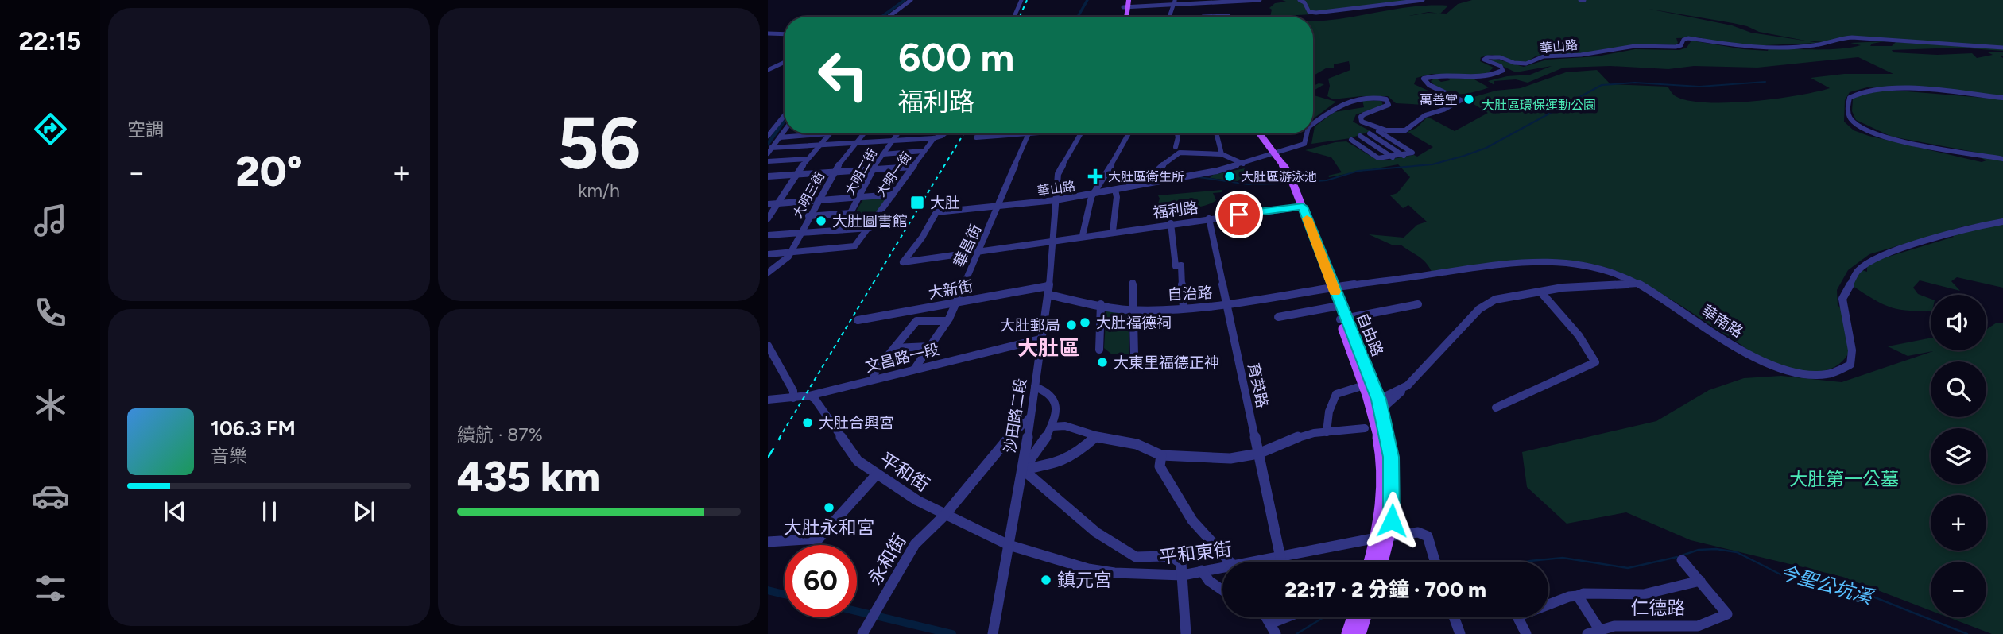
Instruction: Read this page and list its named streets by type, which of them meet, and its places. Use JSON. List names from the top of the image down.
{
  "streets": {
    "main road": ["自由路"],
    "street": [
      "華山路",
      "大明二街",
      "大明一街",
      "大明三街",
      "福利路",
      "華昌街",
      "大新街",
      "自治路",
      "華南路",
      "文昌路一段",
      "育英路",
      "沙田路二段",
      "平和街",
      "平和東街",
      "永和街",
      "仁德路"
    ]
  },
  "crossings": [
    ["華山路", "福利路"],
    ["華山路", "華昌街"],
    ["華山路", "自由路"],
    ["華山路", "沙田路二段"],
    ["大明一街", "大明三街"],
    ["福利路", "華昌街"],
    ["福利路", "自由路"],
    ["福利路", "育英路"],
    ["福利路", "沙田路二段"],
    ["華昌街", "大新街"],
    ["華昌街", "文昌路一段"],
    ["大新街", "自治路"],
    ["大新街", "沙田路二段"],
    ["自治路", "華南路"],
    ["自治路", "自由路"],
    ["自治路", "育英路"],
    ["自治路", "沙田路二段"],
    ["華南路", "自由路"],
    ["自由路", "平和東街"],
    ["文昌路一段", "沙田路二段"],
    ["文昌路一段", "平和街"],
    ["育英路", "平和東街"],
    ["沙田路二段", "平和街"],
    ["沙田路二段", "平和東街"],
    ["沙田路二段", "永和街"],
    ["平和街", "平和東街"],
    ["平和街", "永和街"]
  ],
  "districts": ["大肚區"],
  "water": ["今聖公坑溪"],
  "parks": ["大肚區環保運動公園", "大肚第一公墓"],
  "places": {
    "other": [
      "萬善堂",
      "大肚區游泳池",
      "大肚圖書館",
      "大肚福德祠",
      "大肚郵局",
      "大東里福德正神",
      "大肚合興宮",
      "大肚永和宮",
      "鎮元宮"
    ],
    "health": ["大肚區衛生所"],
    "transit": ["大肚"]
  },
  "page": {
    "tabs": "22:15",
    "tile": [
      "空調",
      ["56", "km/h"],
      ["續航 · 87%", "435 km"]
    ],
    "turn": ["600 m", "福利路"],
    "heat": ["−", "20°", "+"],
    "map_buttons": ["+", "−"],
    "song": ["106.3 FM", "音樂"],
    "limit": "60",
    "trip": "22:17 · 2 分鐘 · 700 m"
  }
}
